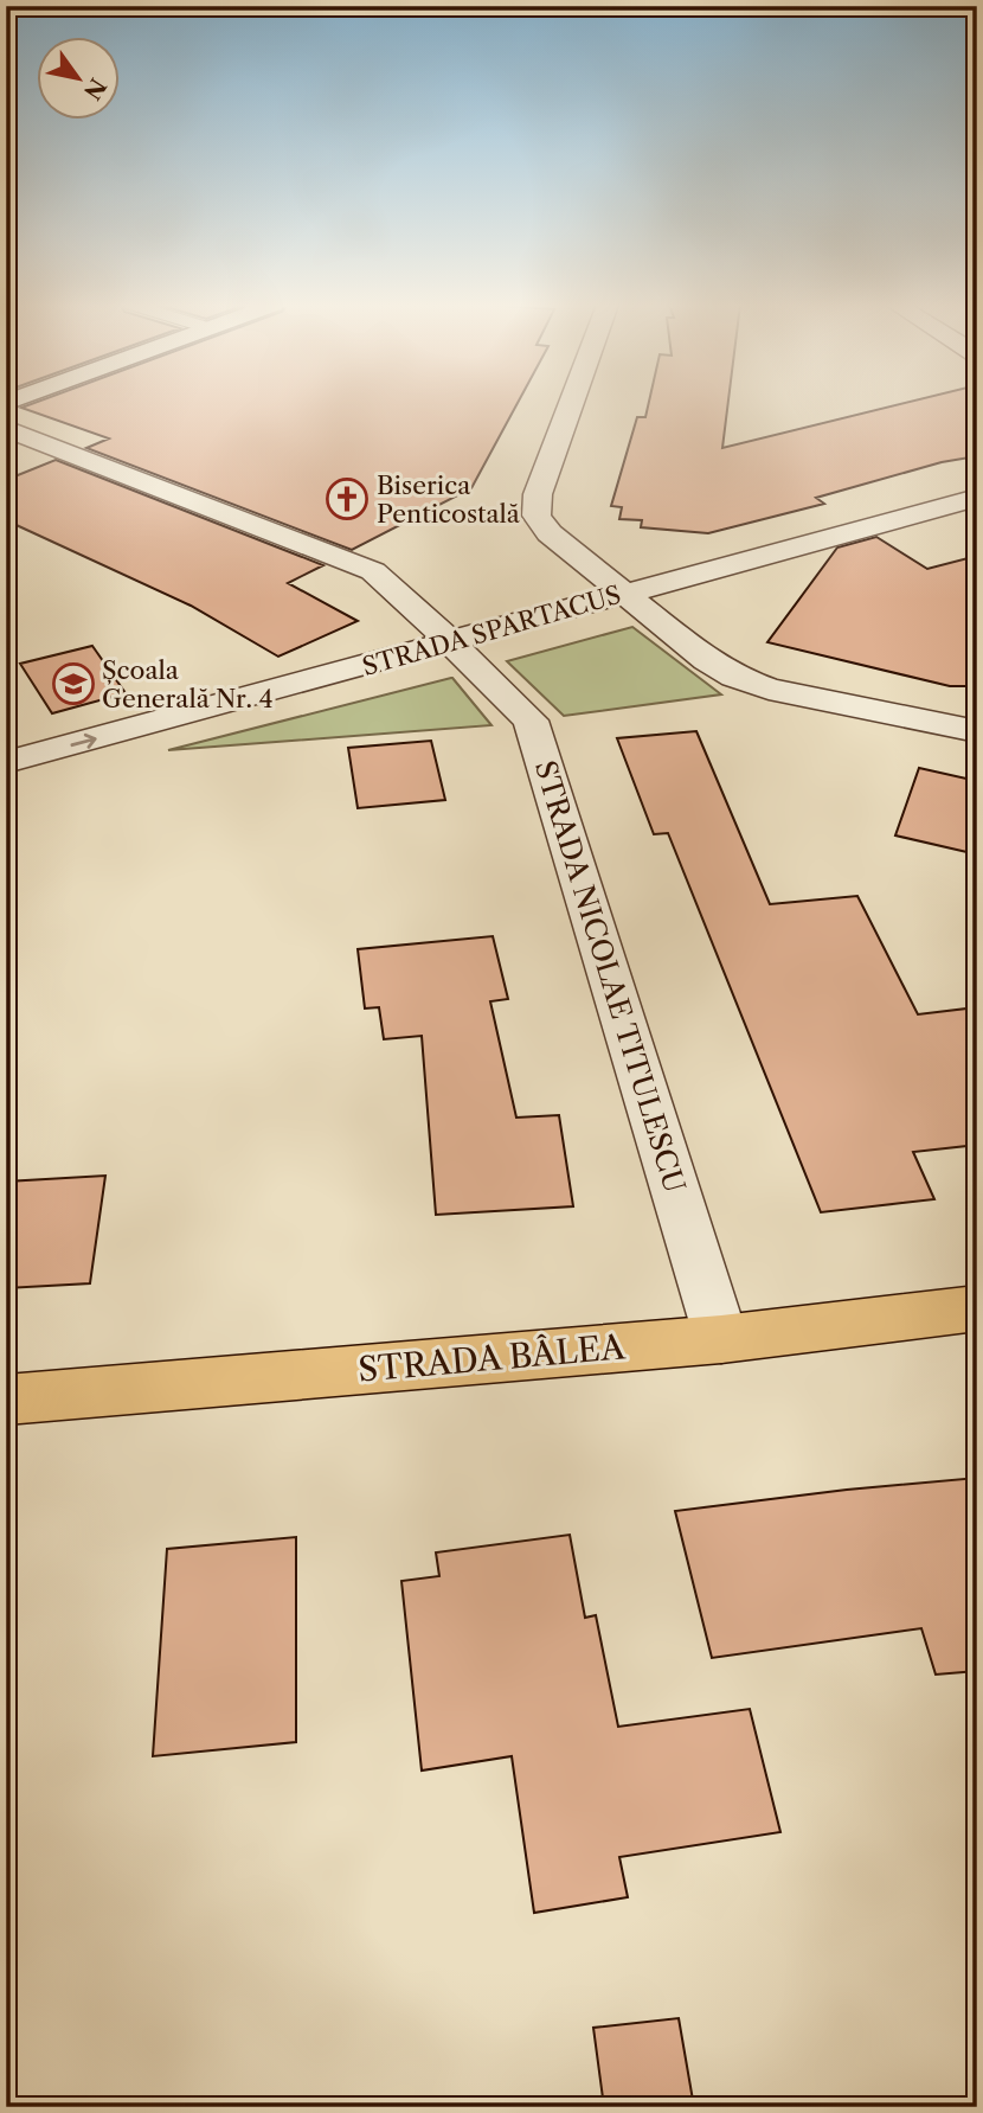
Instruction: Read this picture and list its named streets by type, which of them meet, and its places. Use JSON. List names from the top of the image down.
{
  "streets": {
    "main road": ["STRADA BÂLEA"],
    "street": ["STRADA SPARTACUS", "STRADA NICOLAE TITULESCU"]
  },
  "crossings": [
    ["STRADA SPARTACUS", "STRADA NICOLAE TITULESCU"],
    ["STRADA NICOLAE TITULESCU", "STRADA BÂLEA"]
  ],
  "one_way": ["STRADA SPARTACUS"],
  "places": {
    "church": ["Biserica Penticostală"],
    "school or university": ["Școala Generală Nr. 4"]
  },
  "north": "bottom right"
}
